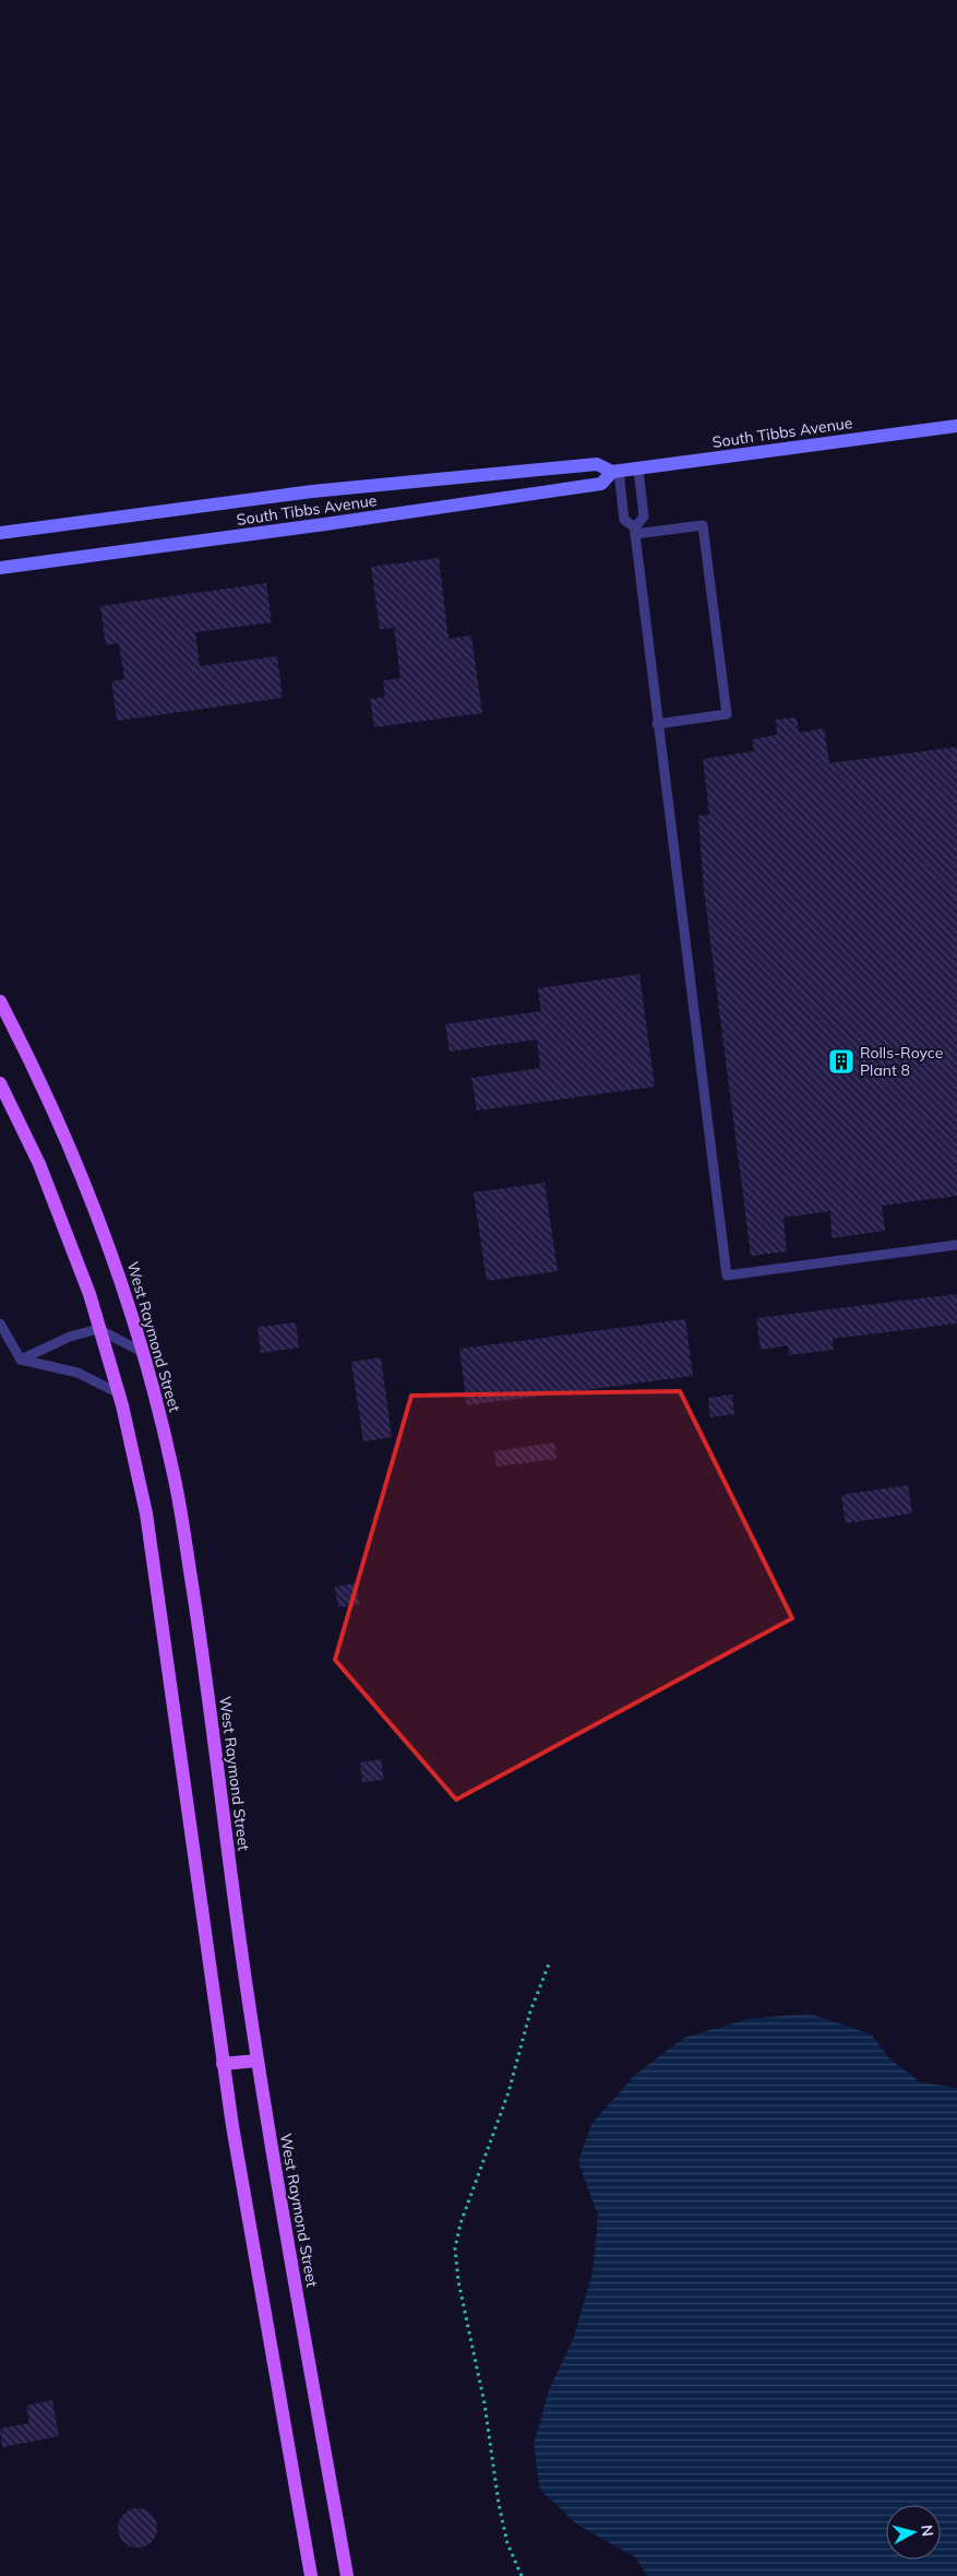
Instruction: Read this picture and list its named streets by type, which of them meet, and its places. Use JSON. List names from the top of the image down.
{
  "streets": {
    "main road": ["South Tibbs Avenue", "West Raymond Street"]
  },
  "places": {
    "building": ["Rolls-Royce Plant 8"]
  },
  "north": "right"
}
